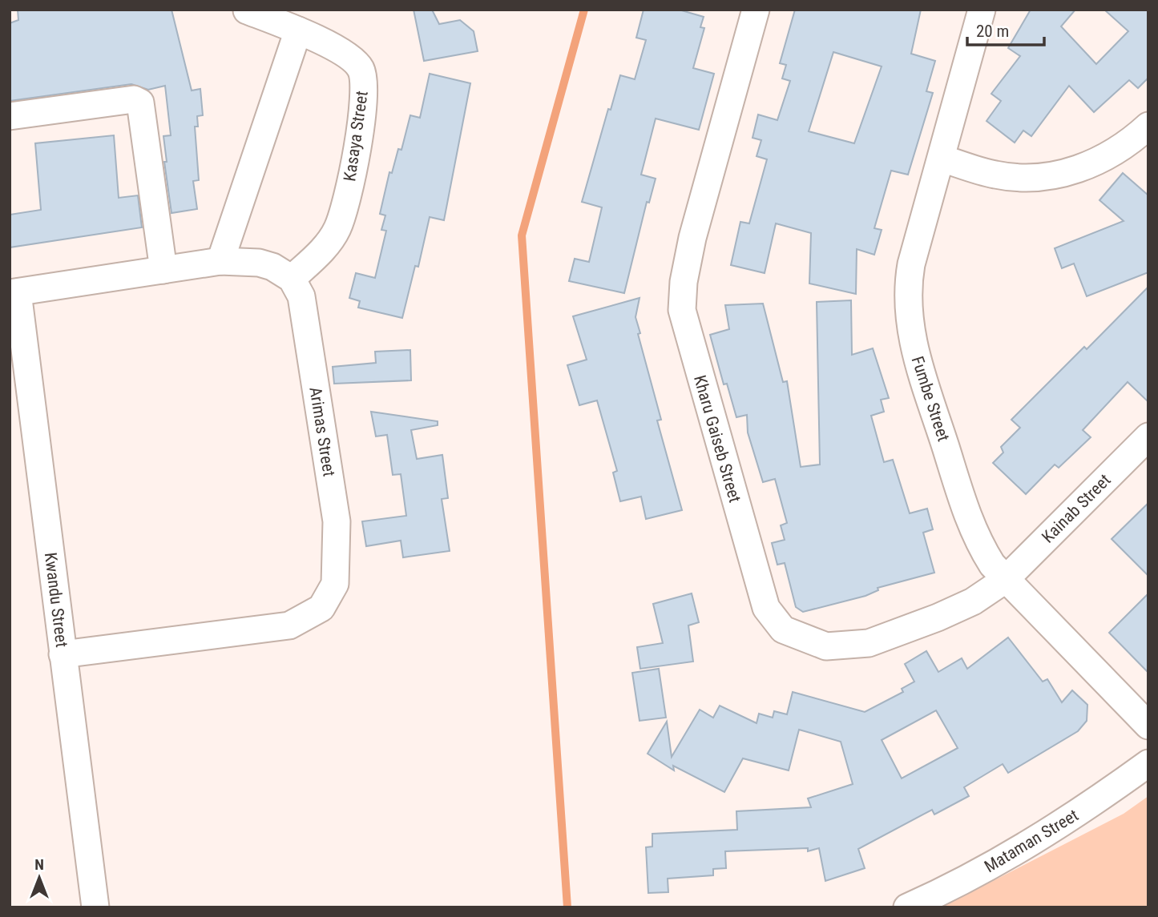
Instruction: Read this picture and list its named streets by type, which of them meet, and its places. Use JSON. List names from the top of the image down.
{
  "streets": {
    "street": [
      "Kasaya Street",
      "Fumbe Street",
      "Arimas Street",
      "Kharu Gaiseb Street",
      "Kainab Street",
      "Kwandu Street",
      "Mataman Street"
    ]
  },
  "crossings": [
    ["Kasaya Street", "Arimas Street"],
    ["Fumbe Street", "Kharu Gaiseb Street"],
    ["Fumbe Street", "Kainab Street"],
    ["Arimas Street", "Kwandu Street"],
    ["Kharu Gaiseb Street", "Kainab Street"]
  ],
  "scale_bar": "20 m",
  "north": "top"
}
